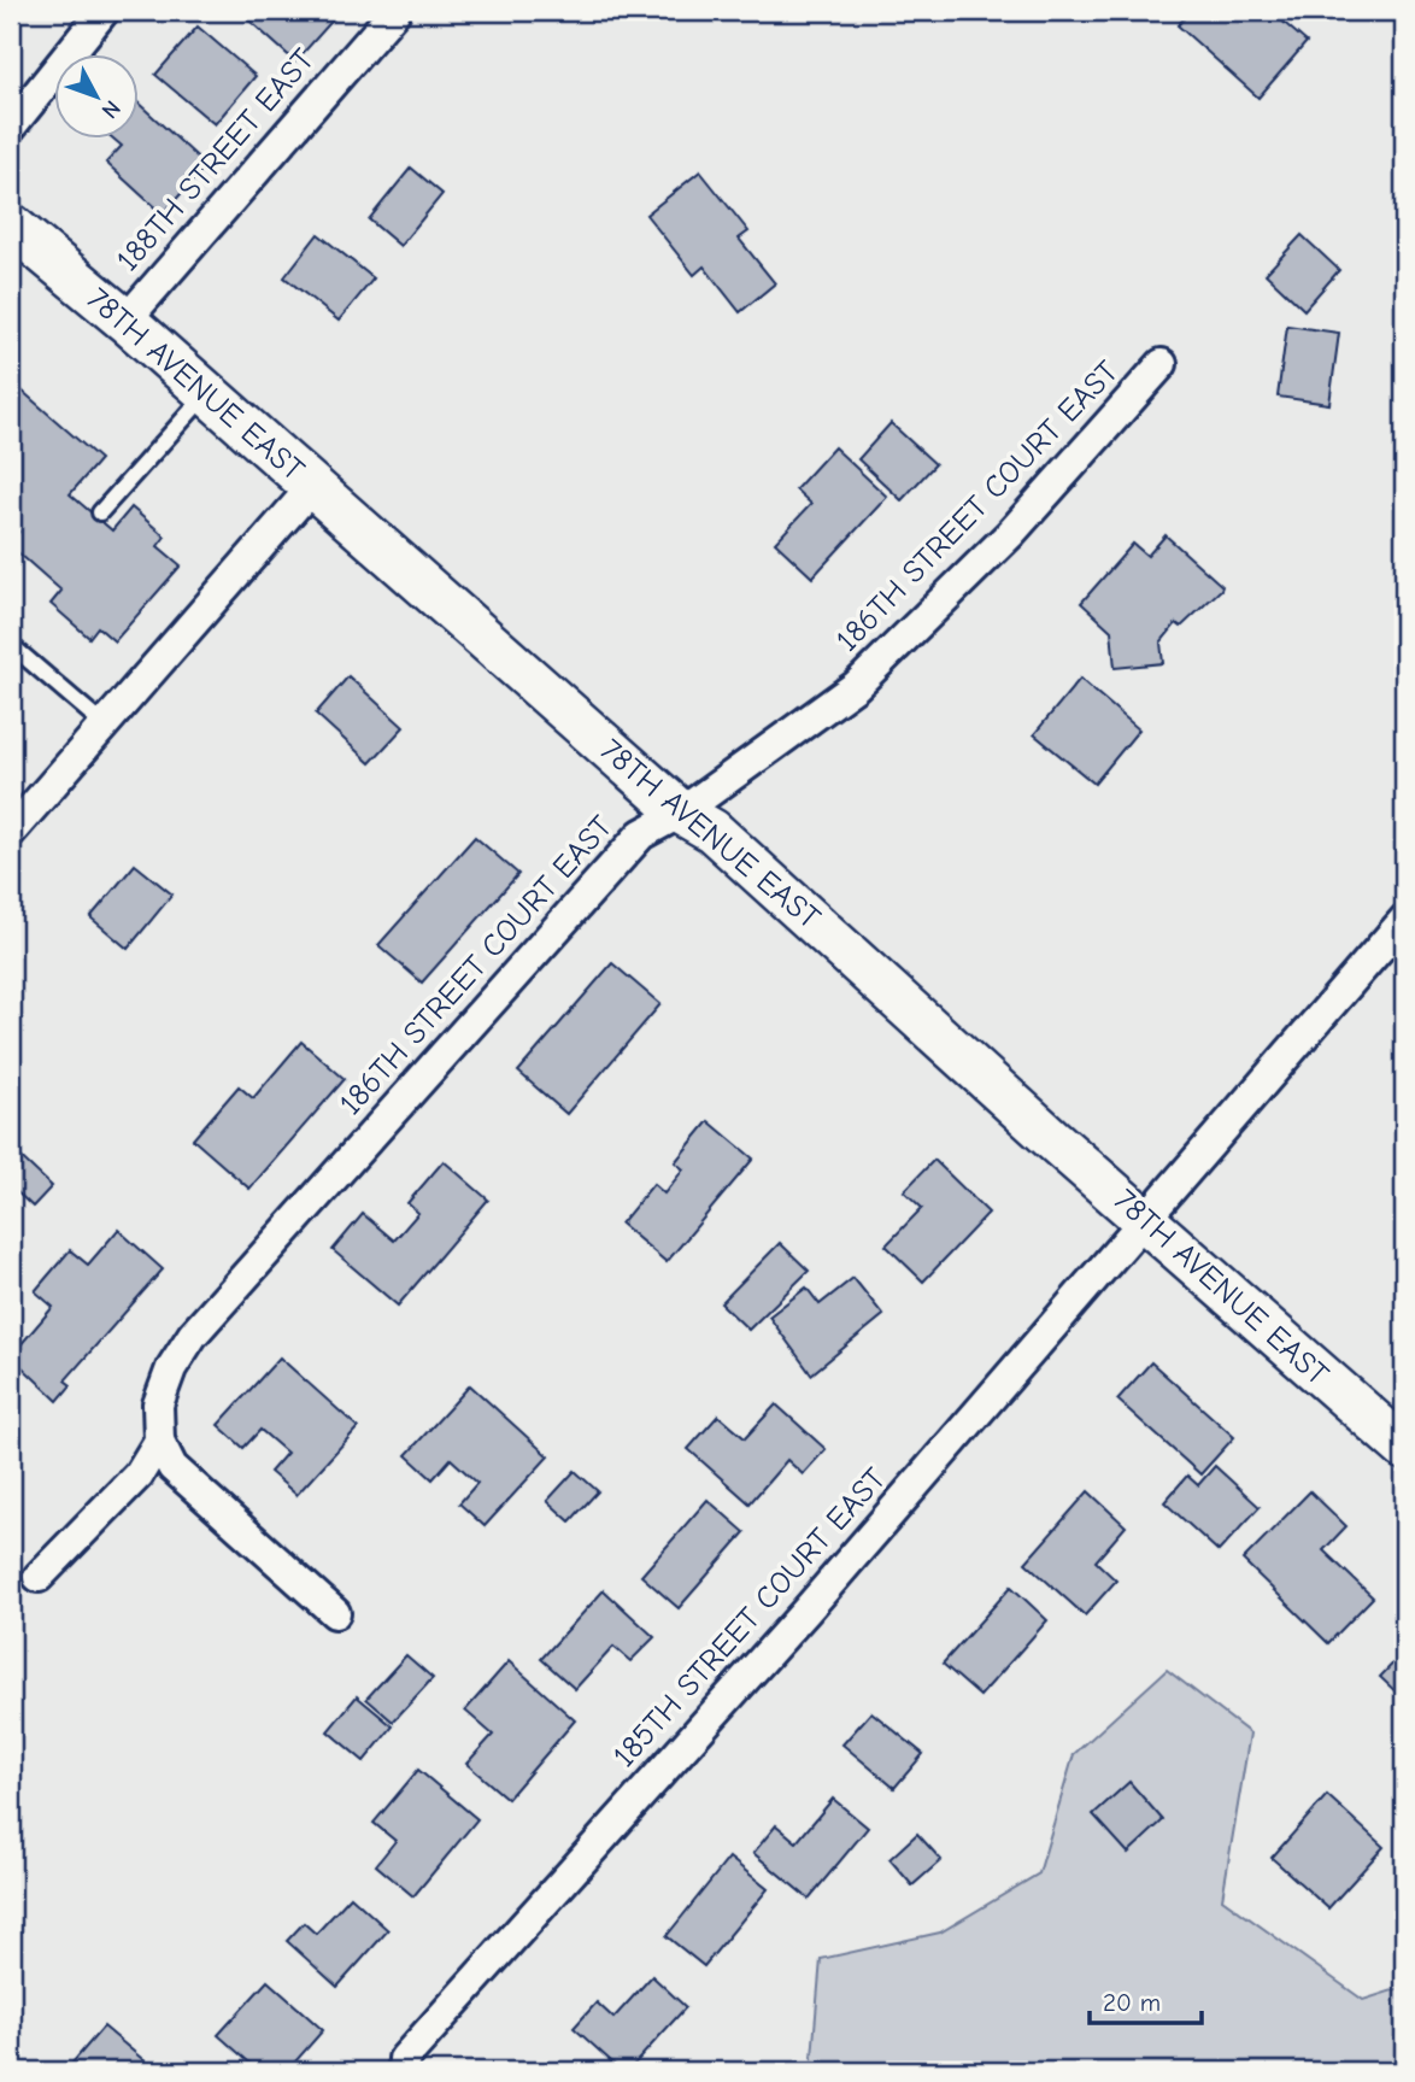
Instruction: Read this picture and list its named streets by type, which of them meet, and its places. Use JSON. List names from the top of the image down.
{
  "streets": {
    "street": [
      "188TH STREET EAST",
      "78TH AVENUE EAST",
      "186TH STREET COURT EAST",
      "185TH STREET COURT EAST"
    ]
  },
  "crossings": [
    ["188TH STREET EAST", "78TH AVENUE EAST"],
    ["78TH AVENUE EAST", "186TH STREET COURT EAST"],
    ["78TH AVENUE EAST", "185TH STREET COURT EAST"]
  ],
  "scale_bar": "20 m",
  "north": "bottom right"
}
